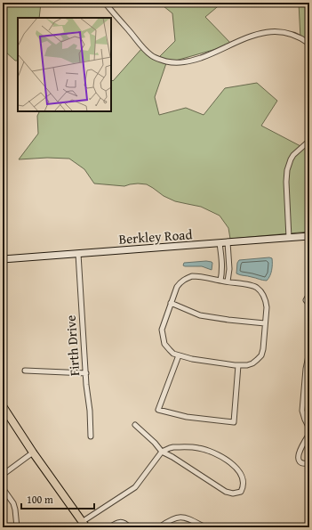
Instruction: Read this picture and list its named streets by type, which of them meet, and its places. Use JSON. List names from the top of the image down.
{
  "streets": {
    "street": ["Berkley Road", "Firth Drive"]
  },
  "crossings": [
    ["Berkley Road", "Firth Drive"]
  ],
  "scale_bar": "100 m"
}
